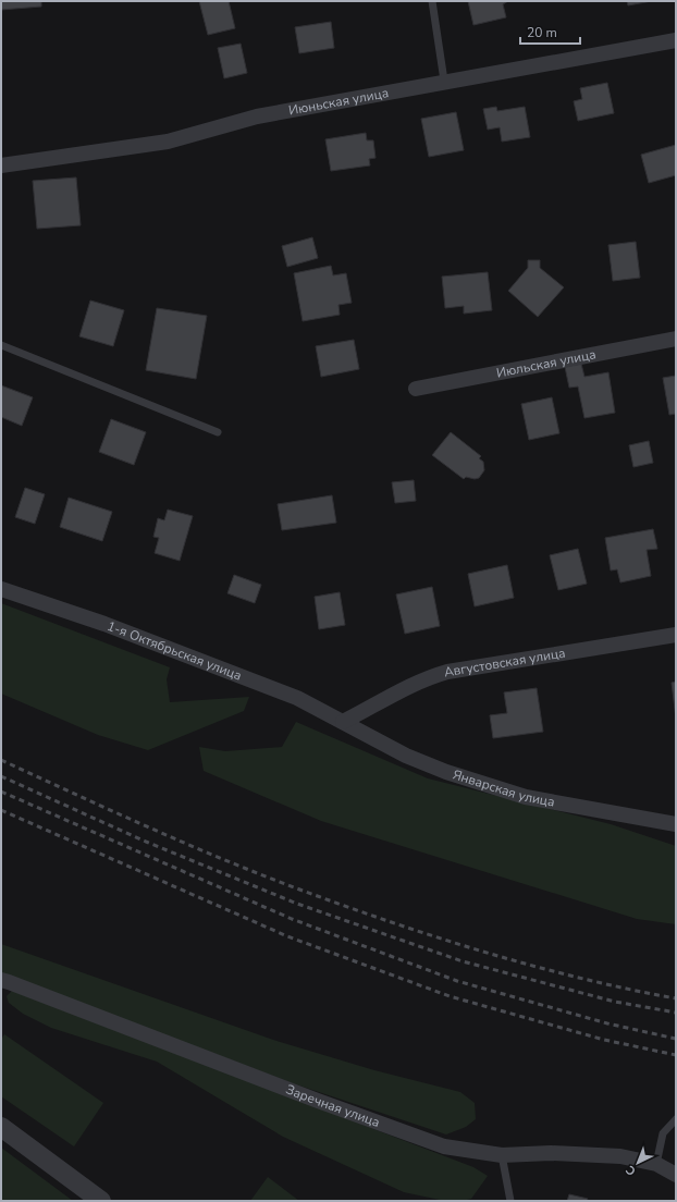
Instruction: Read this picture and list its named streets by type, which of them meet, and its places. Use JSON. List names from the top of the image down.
{
  "streets": {
    "street": [
      "Июньская улица",
      "Июльская улица",
      "1-я Октябрьская улица",
      "Августовская улица",
      "Январская улица",
      "Заречная улица"
    ]
  },
  "crossings": [
    ["1-я Октябрьская улица", "Августовская улица"],
    ["1-я Октябрьская улица", "Январская улица"],
    ["Августовская улица", "Январская улица"]
  ],
  "scale_bar": "20 m",
  "north": "bottom left"
}
